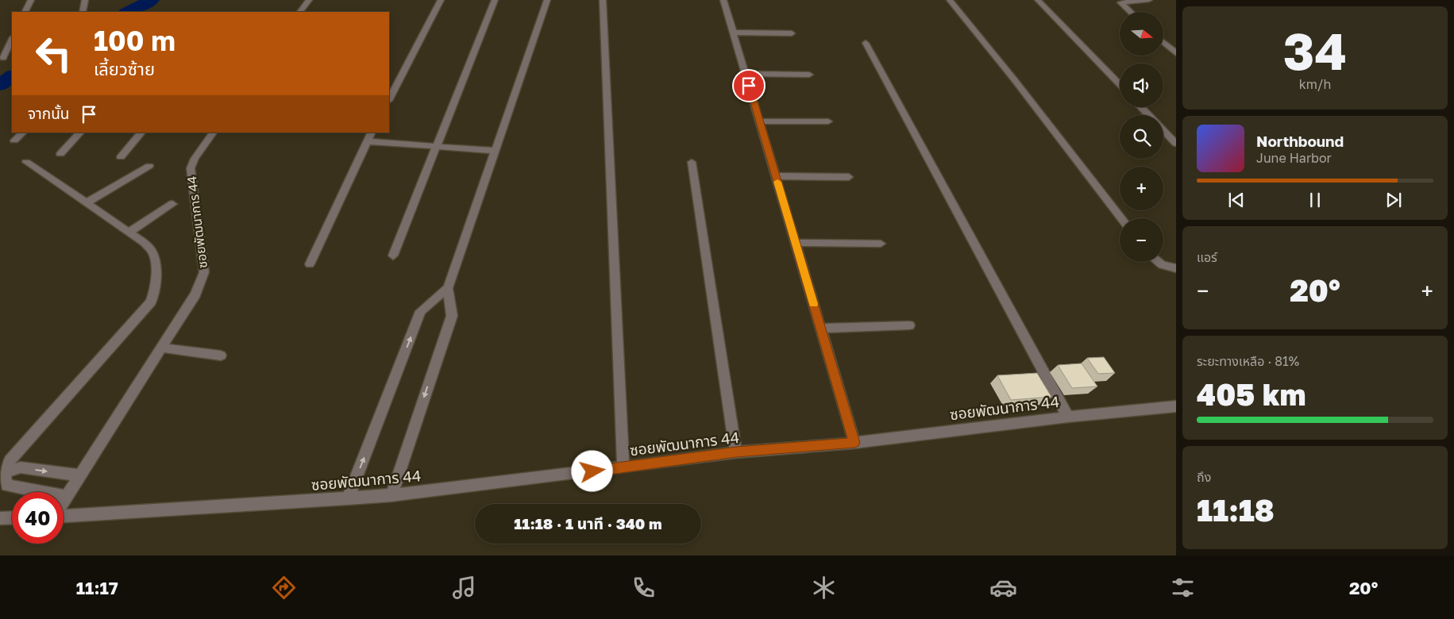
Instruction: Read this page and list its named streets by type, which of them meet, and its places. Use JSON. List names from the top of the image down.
{
  "streets": {
    "street": ["ซอยพัฒนาการ 44"]
  },
  "north": "right",
  "page": {
    "tile": [
      ["34", "km/h"],
      "แอร์",
      ["ระยะทางเหลือ · 81%", "405 km"],
      ["ถึง", "11:18"]
    ],
    "map_buttons": ["+", "−"],
    "turn": ["100 m", "เลี้ยวซ้าย"],
    "then": "จากนั้น",
    "song": ["Northbound", "June Harbor"],
    "heat": ["−", "20°", "+"],
    "limit": "40",
    "trip": "11:18 · 1 นาที · 340 m",
    "tabs": ["11:17", "20°"]
  }
}
